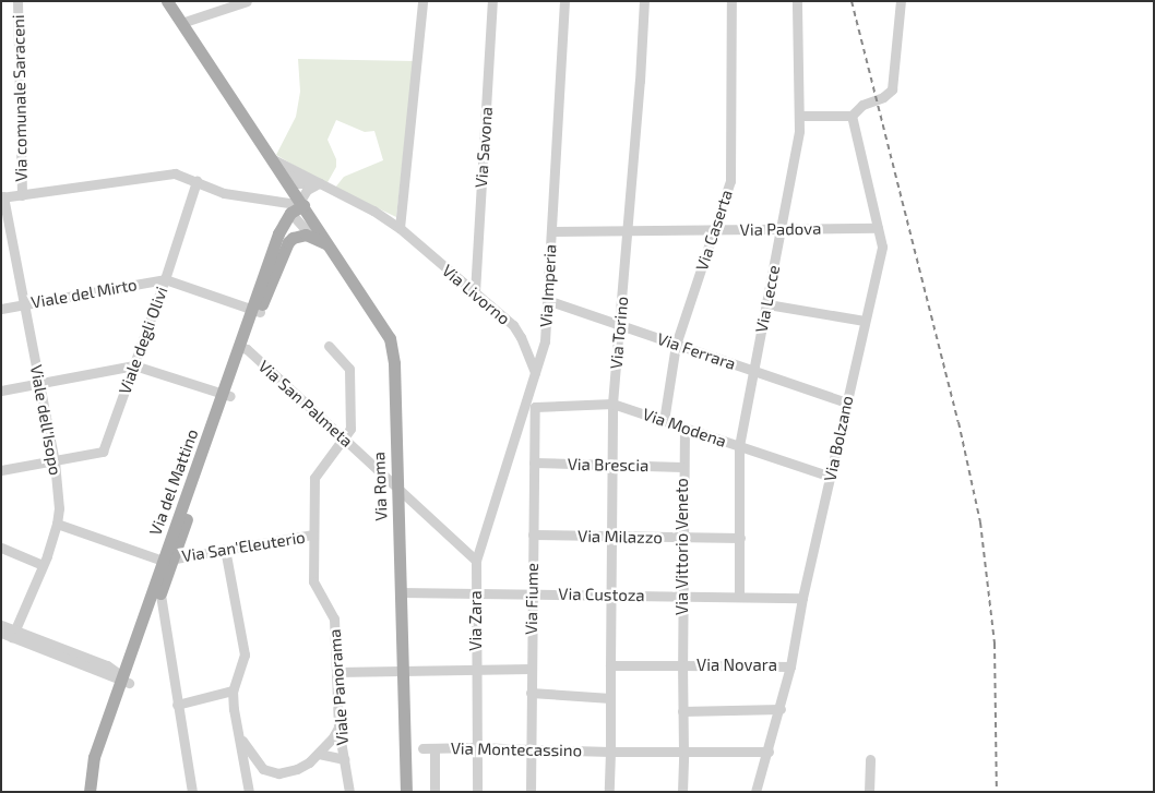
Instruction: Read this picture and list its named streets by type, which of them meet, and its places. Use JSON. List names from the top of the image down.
{
  "streets": {
    "main road": ["Via del Mattino", "Via Roma"],
    "street": [
      "Via comunale Saraceni",
      "Via Savona",
      "Via Padova",
      "Via Caserta",
      "Via Imperia",
      "Viale del Mirto",
      "Via Livorno",
      "Via Lecce",
      "Via Torino",
      "Viale degli Olivi",
      "Via Ferrara",
      "Via San Palmeta",
      "Viale dell'Isopo",
      "Via Modena",
      "Via Bolzano",
      "Via Brescia",
      "Via Milazzo",
      "Via San'Eleuterio",
      "Via Vittorio Veneto",
      "Via Custoza",
      "Via Fiume",
      "Via Zara",
      "Via Novara",
      "Viale Panorama",
      "Via Montecassino"
    ]
  },
  "crossings": [
    ["Via Savona", "Via Livorno"],
    ["Via Padova", "Via Caserta"],
    ["Via Padova", "Via Imperia"],
    ["Via Padova", "Via Lecce"],
    ["Via Padova", "Via Torino"],
    ["Via Padova", "Via Bolzano"],
    ["Via Caserta", "Via Ferrara"],
    ["Via Caserta", "Via Modena"],
    ["Via Imperia", "Via Livorno"],
    ["Via Imperia", "Via Ferrara"],
    ["Via Imperia", "Via Zara"],
    ["Viale del Mirto", "Viale degli Olivi"],
    ["Viale del Mirto", "Viale dell'Isopo"],
    ["Viale del Mirto", "Via del Mattino"],
    ["Via Livorno", "Via Roma"],
    ["Via Lecce", "Via Ferrara"],
    ["Via Lecce", "Via Modena"],
    ["Via Lecce", "Via Milazzo"],
    ["Via Lecce", "Via Custoza"],
    ["Via Torino", "Via Ferrara"],
    ["Via Torino", "Via Modena"],
    ["Via Torino", "Via Brescia"],
    ["Via Torino", "Via Milazzo"],
    ["Via Torino", "Via Custoza"],
    ["Via Torino", "Via Novara"],
    ["Via Torino", "Via Montecassino"],
    ["Viale degli Olivi", "Viale dell'Isopo"],
    ["Via Ferrara", "Via Bolzano"],
    ["Via San Palmeta", "Via del Mattino"],
    ["Via San Palmeta", "Via Roma"],
    ["Via San Palmeta", "Viale Panorama"],
    ["Via Modena", "Via Bolzano"],
    ["Via Modena", "Via Vittorio Veneto"],
    ["Via Modena", "Via Fiume"],
    ["Via Bolzano", "Via Custoza"],
    ["Via Bolzano", "Via Novara"],
    ["Via Brescia", "Via Vittorio Veneto"],
    ["Via Brescia", "Via Fiume"],
    ["Via del Mattino", "Via San'Eleuterio"],
    ["Via Roma", "Via Custoza"],
    ["Via Milazzo", "Via Vittorio Veneto"],
    ["Via Milazzo", "Via Fiume"],
    ["Via San'Eleuterio", "Viale Panorama"],
    ["Via Vittorio Veneto", "Via Custoza"],
    ["Via Vittorio Veneto", "Via Novara"],
    ["Via Vittorio Veneto", "Via Montecassino"],
    ["Via Custoza", "Via Fiume"],
    ["Via Custoza", "Via Zara"],
    ["Via Fiume", "Via Montecassino"],
    ["Via Zara", "Via Montecassino"]
  ]
}
